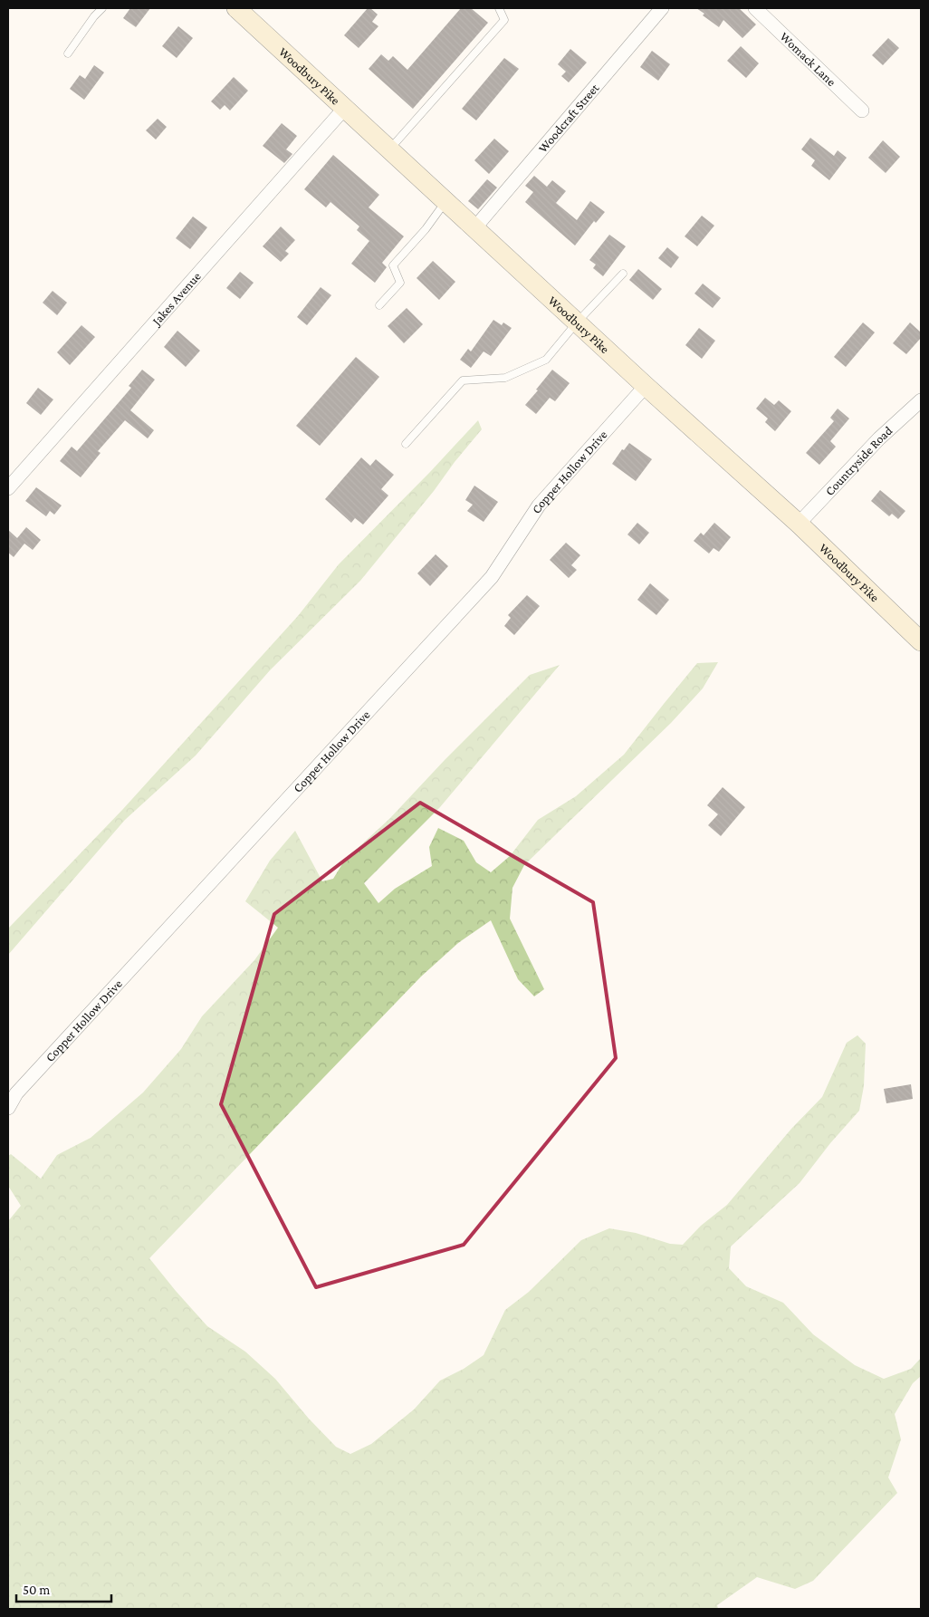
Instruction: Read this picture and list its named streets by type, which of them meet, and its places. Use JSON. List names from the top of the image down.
{
  "streets": {
    "street": [
      "Womack Lane",
      "Woodbury Pike",
      "Woodcraft Street",
      "Jakes Avenue",
      "Countryside Road",
      "Copper Hollow Drive"
    ]
  },
  "crossings": [
    ["Woodbury Pike", "Woodcraft Street"],
    ["Woodbury Pike", "Jakes Avenue"],
    ["Woodbury Pike", "Countryside Road"],
    ["Woodbury Pike", "Copper Hollow Drive"]
  ],
  "scale_bar": "50 m"
}
